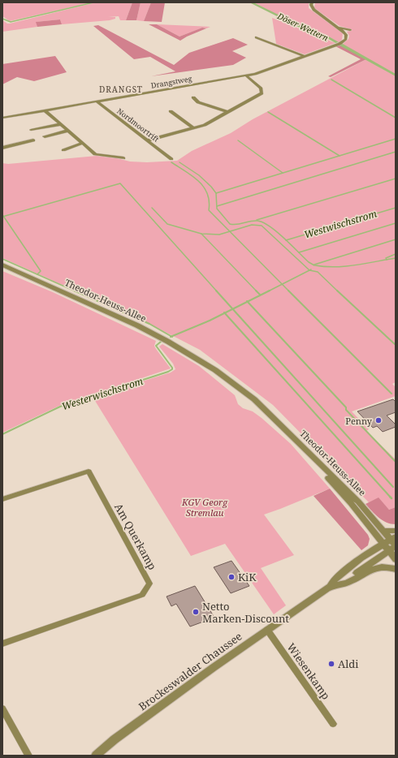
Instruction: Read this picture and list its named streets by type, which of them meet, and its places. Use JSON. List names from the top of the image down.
{
  "streets": {
    "street": [
      "Drangstweg",
      "Nordmoortrift",
      "Theodor-Heuss-Allee",
      "Am Querkamp",
      "Brockeswalder Chaussee",
      "Wiesenkamp"
    ]
  },
  "crossings": [
    ["Drangstweg", "Nordmoortrift"],
    ["Theodor-Heuss-Allee", "Brockeswalder Chaussee"],
    ["Brockeswalder Chaussee", "Wiesenkamp"]
  ],
  "districts": ["DRANGST"],
  "water": ["Döser Wettern", "Westwischstrom", "Westerwischstrom"],
  "parks": ["KGV Georg Stremlau"],
  "places": [
    "Penny",
    "KiK",
    "Netto Marken-Discount",
    "Aldi"
  ]
}
